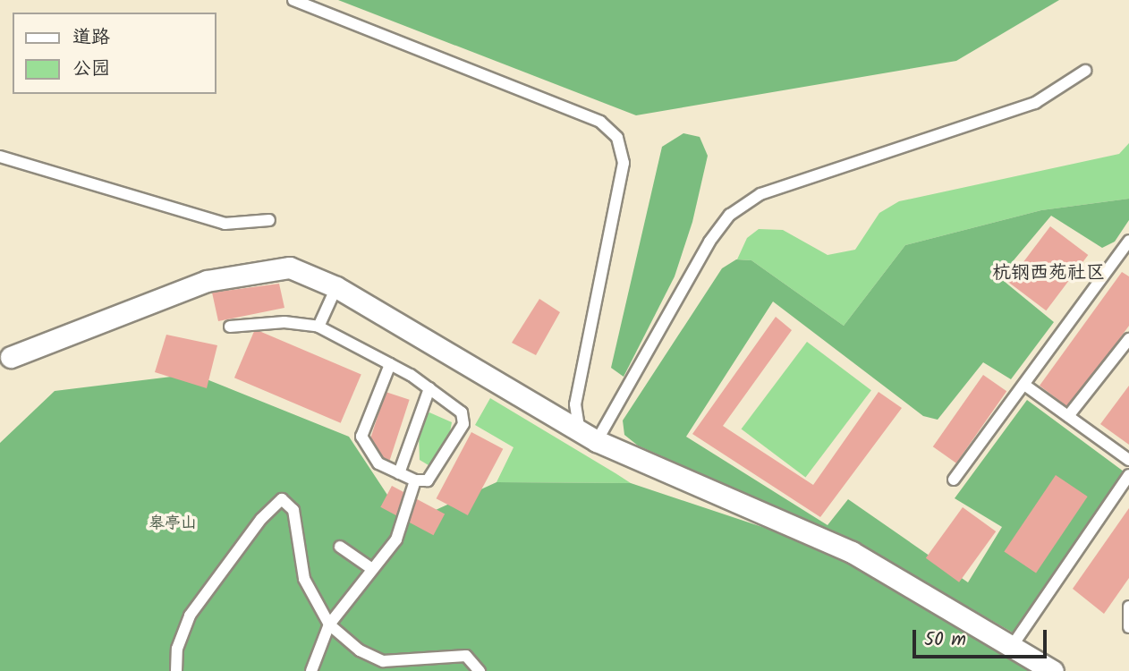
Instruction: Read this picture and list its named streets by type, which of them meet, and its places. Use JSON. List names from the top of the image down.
{
  "districts": ["杭钢西苑社区"],
  "parks": ["皋亭山"],
  "legend": ["道路", "公园"],
  "scale_bar": "50 m"
}
